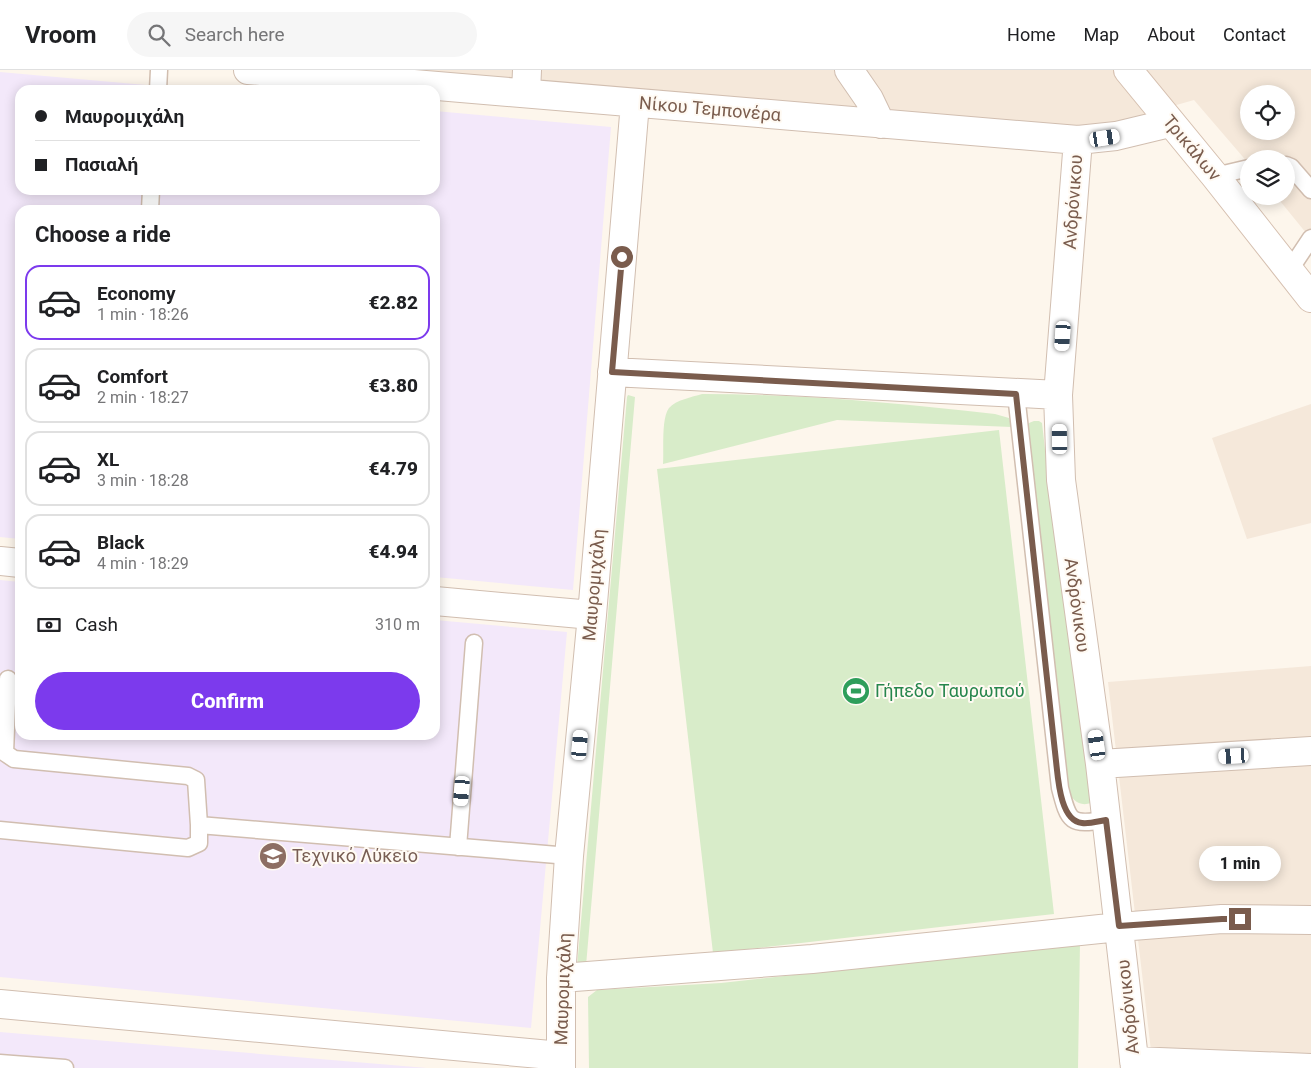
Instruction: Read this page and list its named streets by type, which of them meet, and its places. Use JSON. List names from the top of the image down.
{
  "streets": {
    "street": [
      "Νίκου Τεμπονέρα",
      "Τρικάλων",
      "Ανδρόνικου",
      "Μαυρομιχάλη"
    ]
  },
  "crossings": [
    ["Νίκου Τεμπονέρα", "Τρικάλων"],
    ["Νίκου Τεμπονέρα", "Ανδρόνικου"],
    ["Νίκου Τεμπονέρα", "Μαυρομιχάλη"]
  ],
  "places": {
    "sports": ["Γήπεδο Ταυρωπού"],
    "school or university": ["Τεχνικό Λύκειο"]
  },
  "page": {
    "header": "Vroom",
    "search": "Search here",
    "nav": [
      "Home",
      "Map",
      "About",
      "Contact"
    ],
    "banner": ["Μαυρομιχάλη", "Πασιαλή"],
    "heading": "Choose a ride",
    "list": [
      {
        "name": "Economy",
        "note": "1 min · 18:26",
        "value": "€2.82"
      },
      {
        "name": "Comfort",
        "note": "2 min · 18:27",
        "value": "€3.80"
      },
      {
        "name": "XL",
        "note": "3 min · 18:28",
        "value": "€4.79"
      },
      {
        "name": "Black",
        "note": "4 min · 18:29",
        "value": "€4.94"
      }
    ],
    "pay": ["Cash", "310 m"],
    "buttons": "Confirm",
    "bubble": "1 min"
  }
}
